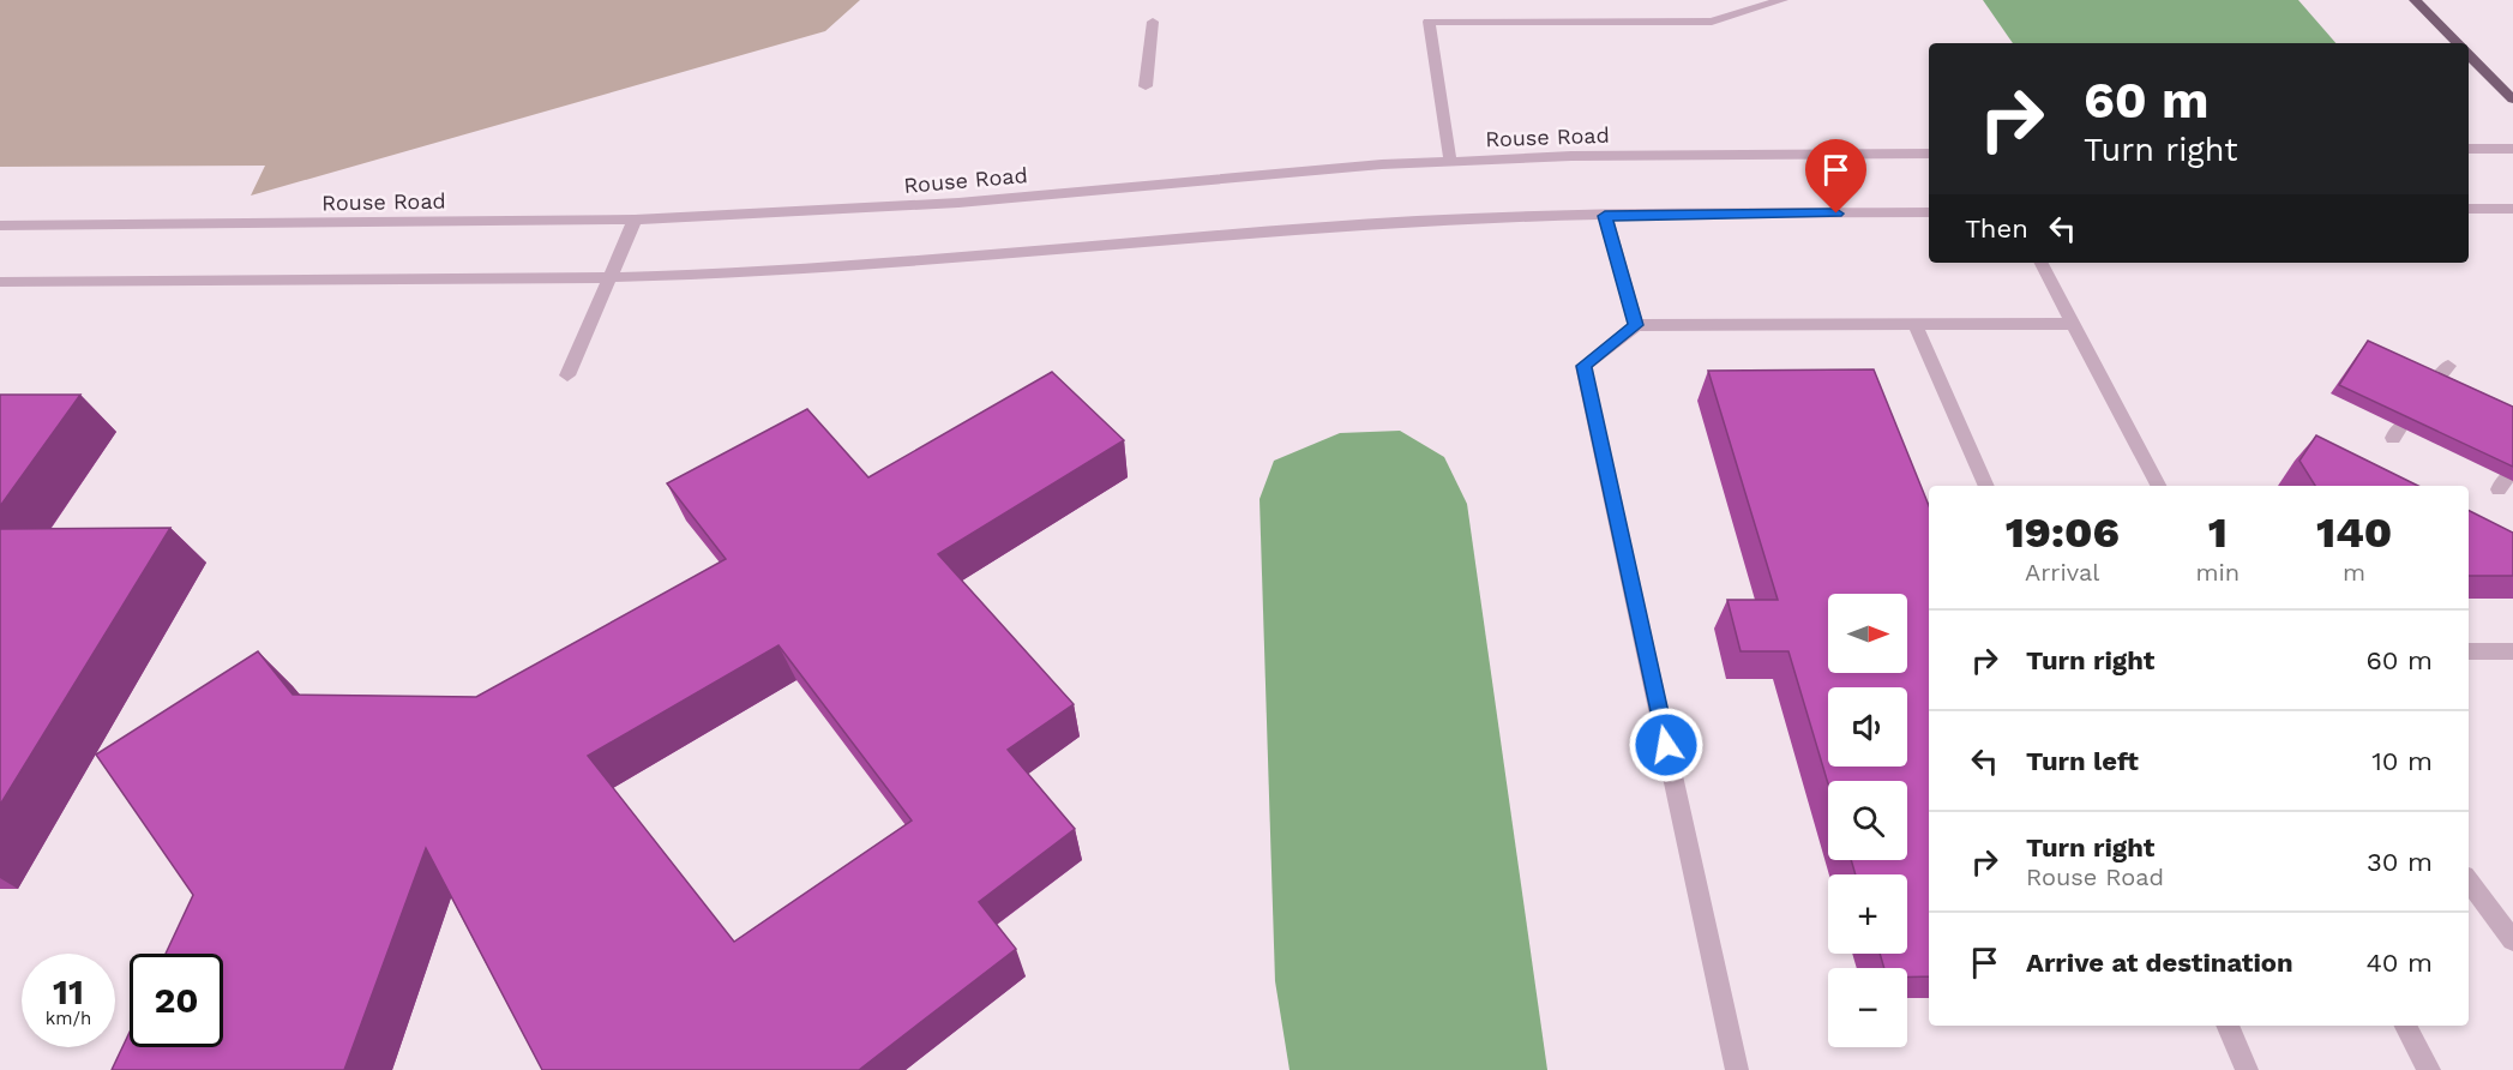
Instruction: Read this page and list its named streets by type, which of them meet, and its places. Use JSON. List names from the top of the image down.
{
  "streets": {
    "street": ["Rouse Road"]
  },
  "north": "right",
  "page": {
    "turn": ["60 m", "Turn right"],
    "then": "Then",
    "eta": [
      "19:06",
      "Arrival",
      "1",
      "min",
      "140",
      "m"
    ],
    "map_buttons": ["+", "−"],
    "list": [
      {
        "name": "Turn right",
        "value": "60 m"
      },
      {
        "name": "Turn left",
        "value": "10 m"
      },
      {
        "name": "Turn right",
        "note": "Rouse Road",
        "value": "30 m"
      },
      {
        "name": "Arrive at destination",
        "value": "40 m"
      }
    ],
    "speed": "11 km/h",
    "limit": "20"
  }
}
